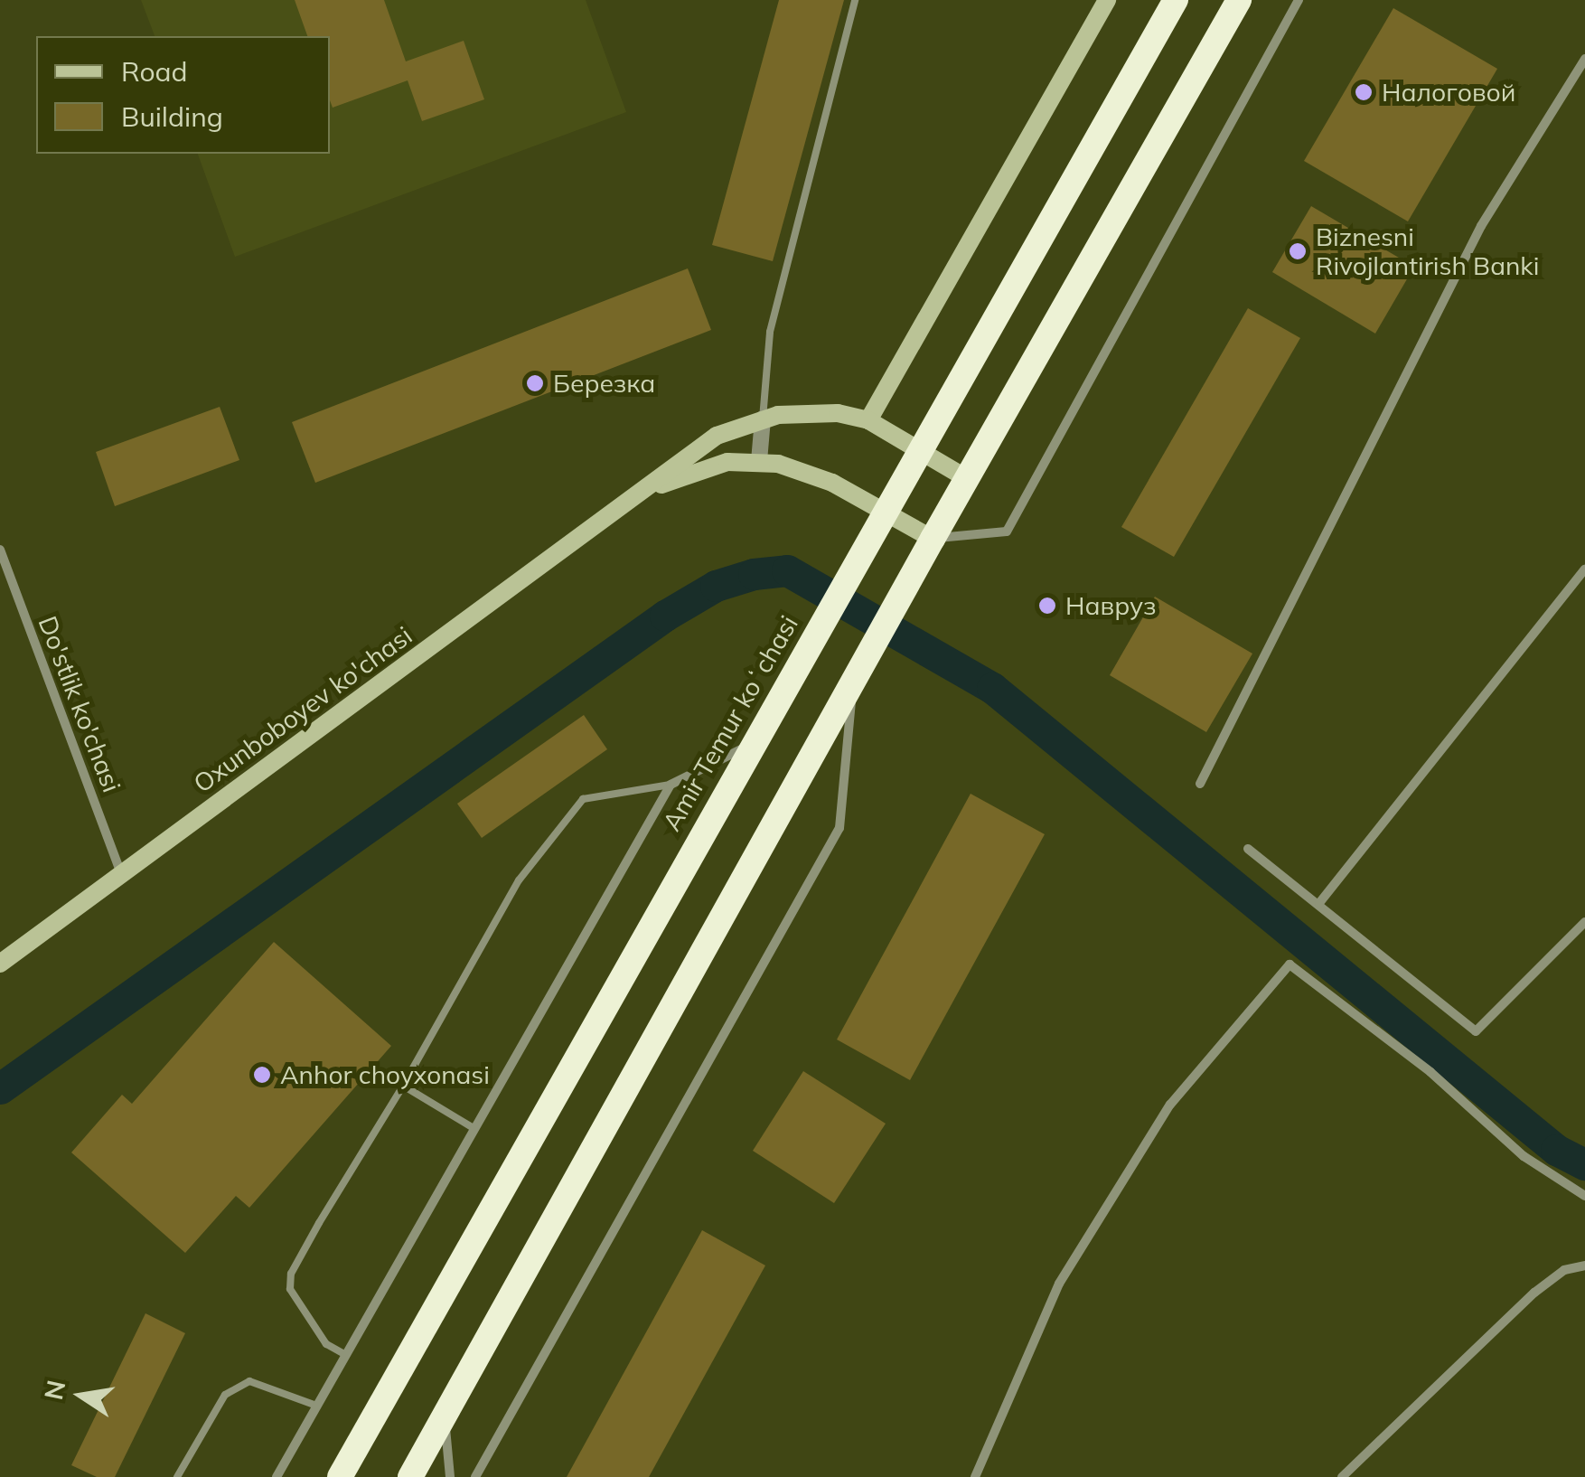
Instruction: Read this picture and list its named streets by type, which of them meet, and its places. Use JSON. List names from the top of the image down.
{
  "streets": {
    "highway": ["Amir Temur koʻchasi"],
    "main road": ["Oxunboboyev ko'chasi"],
    "street": ["Do'stlik ko'chasi"]
  },
  "crossings": [
    ["Do'stlik ko'chasi", "Oxunboboyev ko'chasi"],
    ["Oxunboboyev ko'chasi", "Amir Temur koʻchasi"]
  ],
  "places": [
    "Налоговой",
    "Biznesni Rivojlantirish Banki",
    "Березка",
    "Навруз",
    "Anhor choyxonasi"
  ],
  "legend": ["Road", "Building"],
  "north": "left"
}
